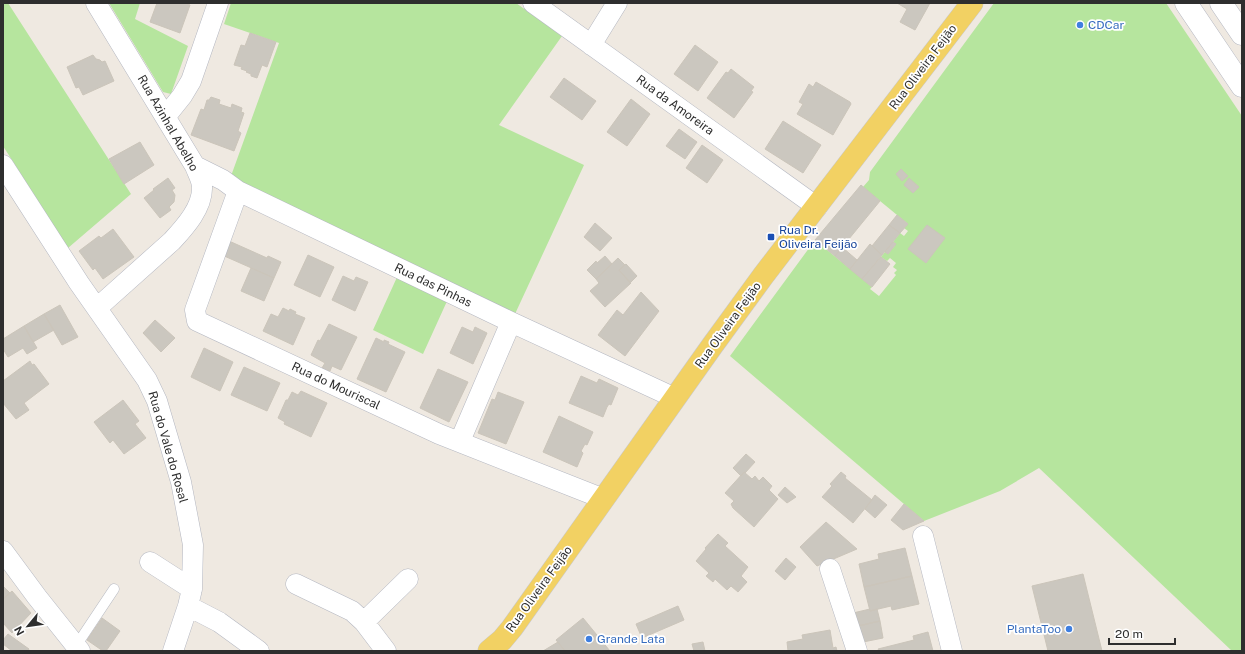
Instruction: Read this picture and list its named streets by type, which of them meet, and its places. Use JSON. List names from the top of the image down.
{
  "streets": {
    "main road": ["Rua Oliveira Feijão"],
    "street": [
      "Rua da Amoreira",
      "Rua Azinhal Abelho",
      "Rua das Pinhas",
      "Rua do Mouriscal",
      "Rua do Vale do Rosal"
    ]
  },
  "crossings": [
    ["Rua Oliveira Feijão", "Rua da Amoreira"],
    ["Rua Oliveira Feijão", "Rua das Pinhas"],
    ["Rua Oliveira Feijão", "Rua do Mouriscal"],
    ["Rua Azinhal Abelho", "Rua das Pinhas"],
    ["Rua Azinhal Abelho", "Rua do Vale do Rosal"],
    ["Rua das Pinhas", "Rua do Mouriscal"]
  ],
  "places": {
    "other": ["CDCar", "PlantaToo", "Grande Lata"],
    "transit": ["Rua Dr. Oliveira Feijão"]
  },
  "scale_bar": "20 m",
  "north": "bottom left"
}
